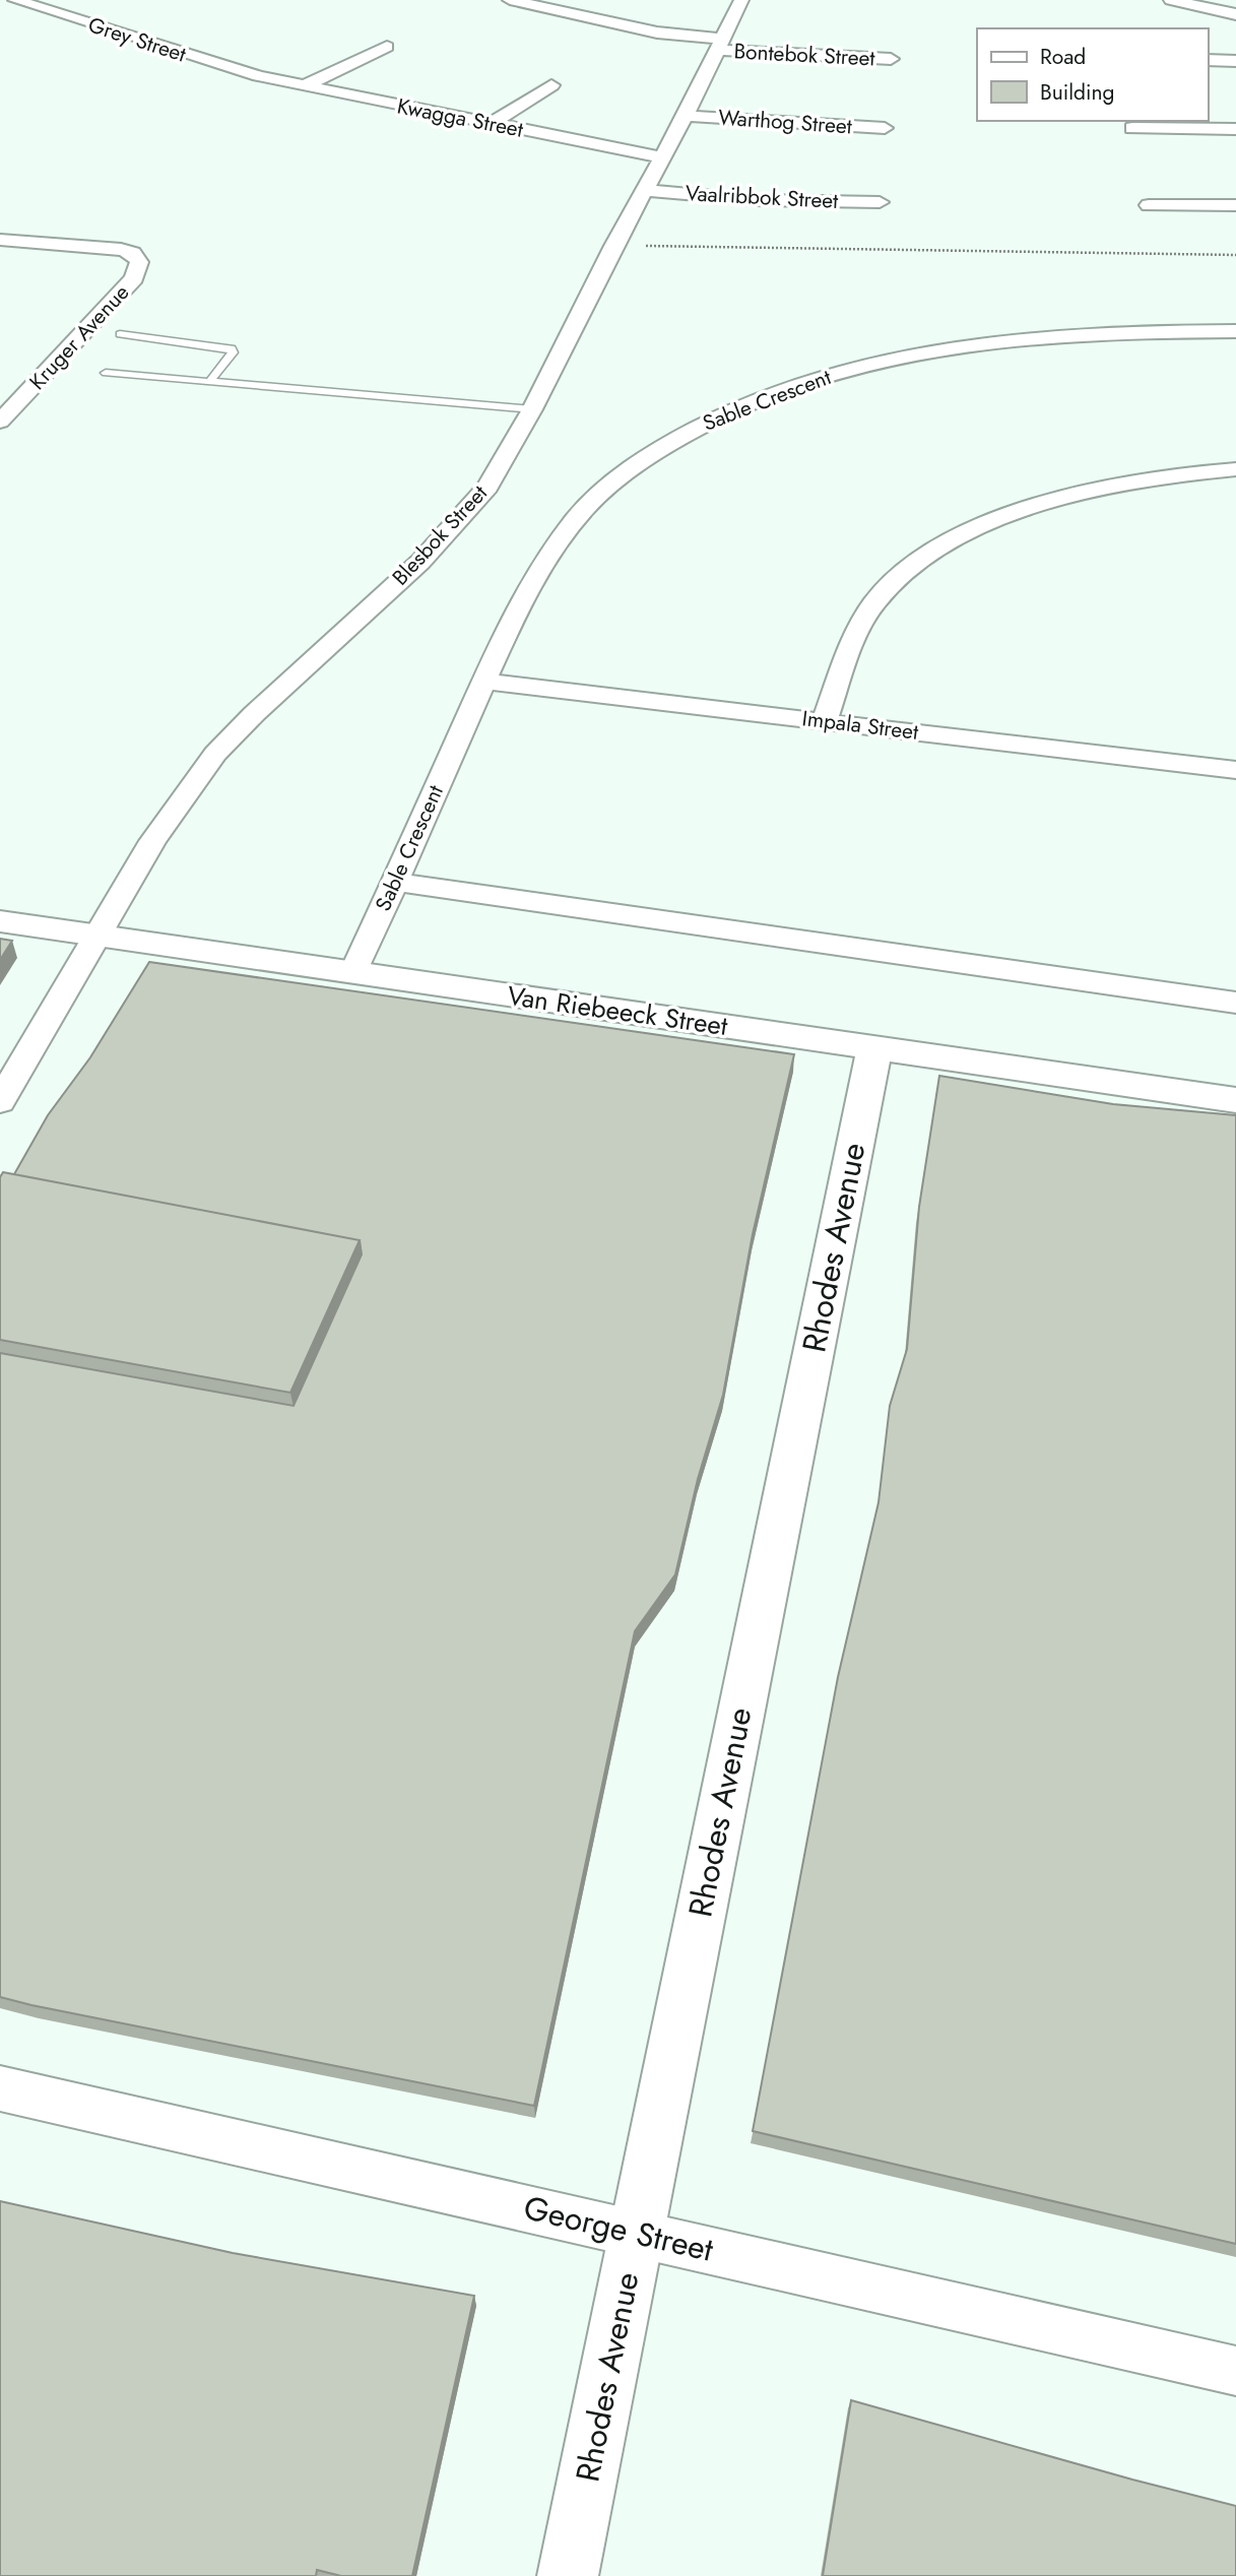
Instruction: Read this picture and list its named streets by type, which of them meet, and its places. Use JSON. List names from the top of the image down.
{
  "streets": {
    "street": [
      "Grey Street",
      "Bontebok Street",
      "Kwagga Street",
      "Warthog Street",
      "Vaalribbok Street",
      "Kruger Avenue",
      "Sable Crescent",
      "Blesbok Street",
      "Impala Street",
      "Van Riebeeck Street",
      "Rhodes Avenue",
      "George Street"
    ]
  },
  "crossings": [
    ["Grey Street", "Kwagga Street"],
    ["Bontebok Street", "Blesbok Street"],
    ["Kwagga Street", "Blesbok Street"],
    ["Warthog Street", "Blesbok Street"],
    ["Vaalribbok Street", "Blesbok Street"],
    ["Sable Crescent", "Impala Street"],
    ["Sable Crescent", "Van Riebeeck Street"],
    ["Blesbok Street", "Van Riebeeck Street"],
    ["Van Riebeeck Street", "Rhodes Avenue"],
    ["Rhodes Avenue", "George Street"]
  ],
  "legend": ["Road", "Building"]
}
